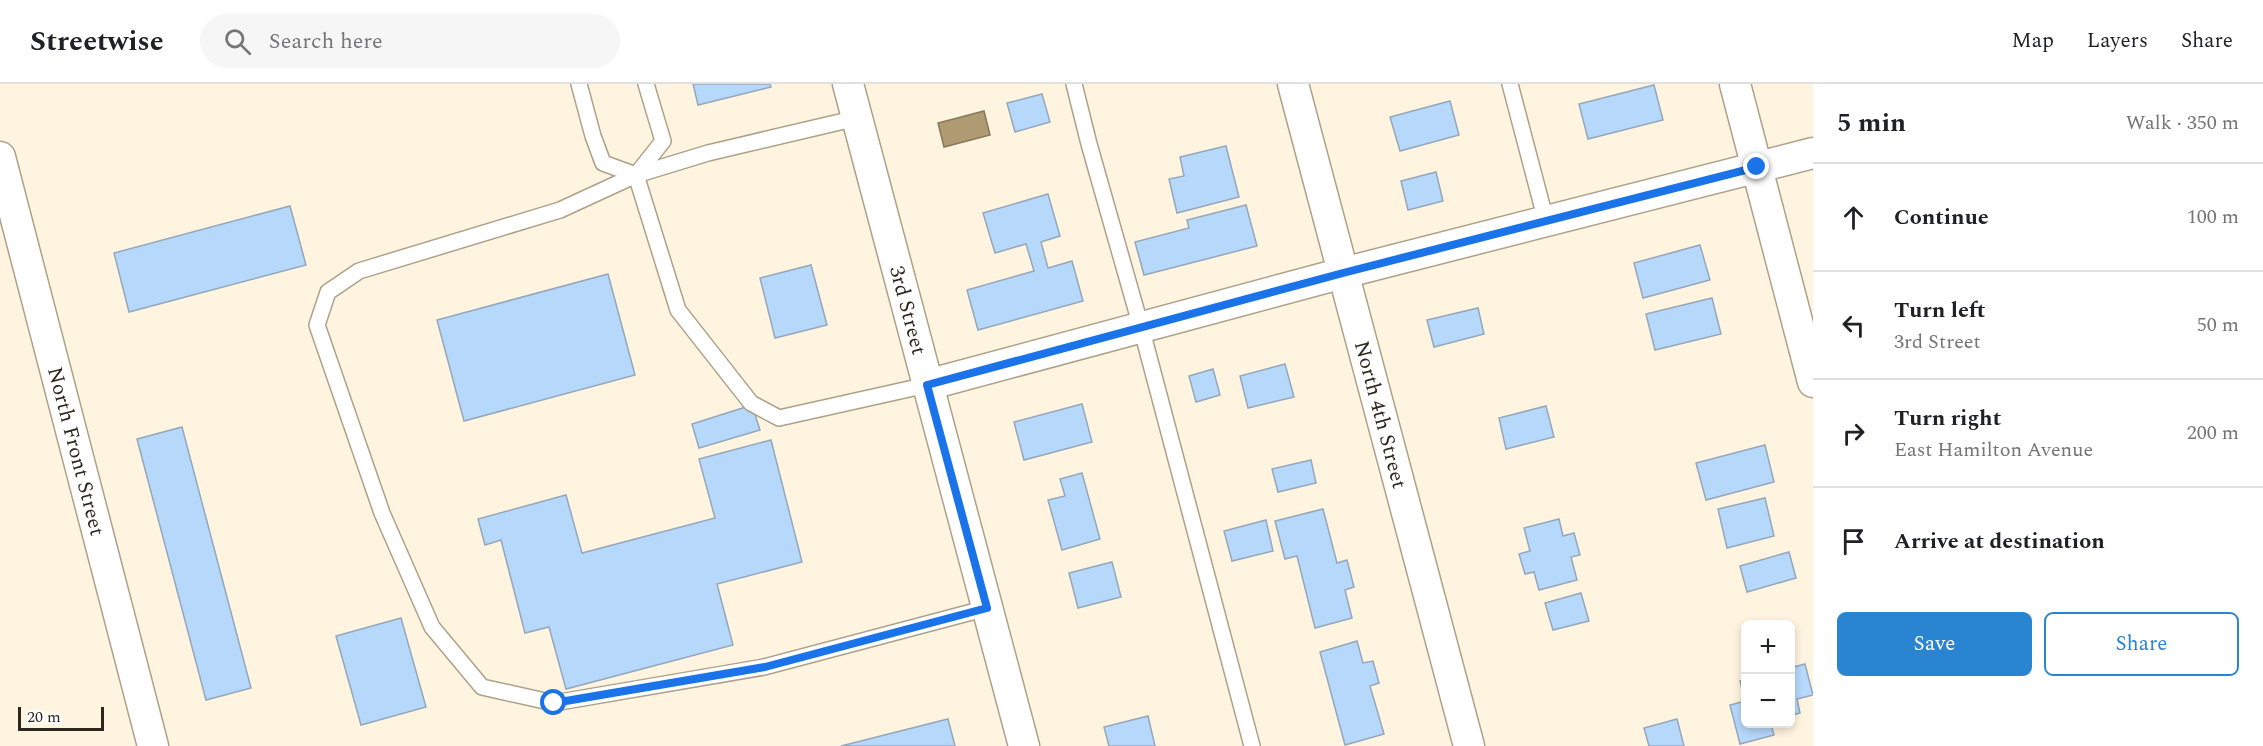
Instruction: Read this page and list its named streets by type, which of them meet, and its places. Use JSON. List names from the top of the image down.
{
  "streets": {
    "street": ["3rd Street", "North 4th Street", "North Front Street"]
  },
  "scale_bar": "20 m",
  "page": {
    "header": "Streetwise",
    "search": "Search here",
    "nav": ["Map", "Layers", "Share"],
    "heading": ["5 min", "Walk · 350 m"],
    "list": [
      ["Continue", "100 m"],
      ["Turn left", "3rd Street", "50 m"],
      ["Turn right", "East Hamilton Avenue", "200 m"],
      "Arrive at destination"
    ],
    "buttons": ["Save", "Share"],
    "map_buttons": ["+", "−"],
    "scale": "20 m"
  }
}
